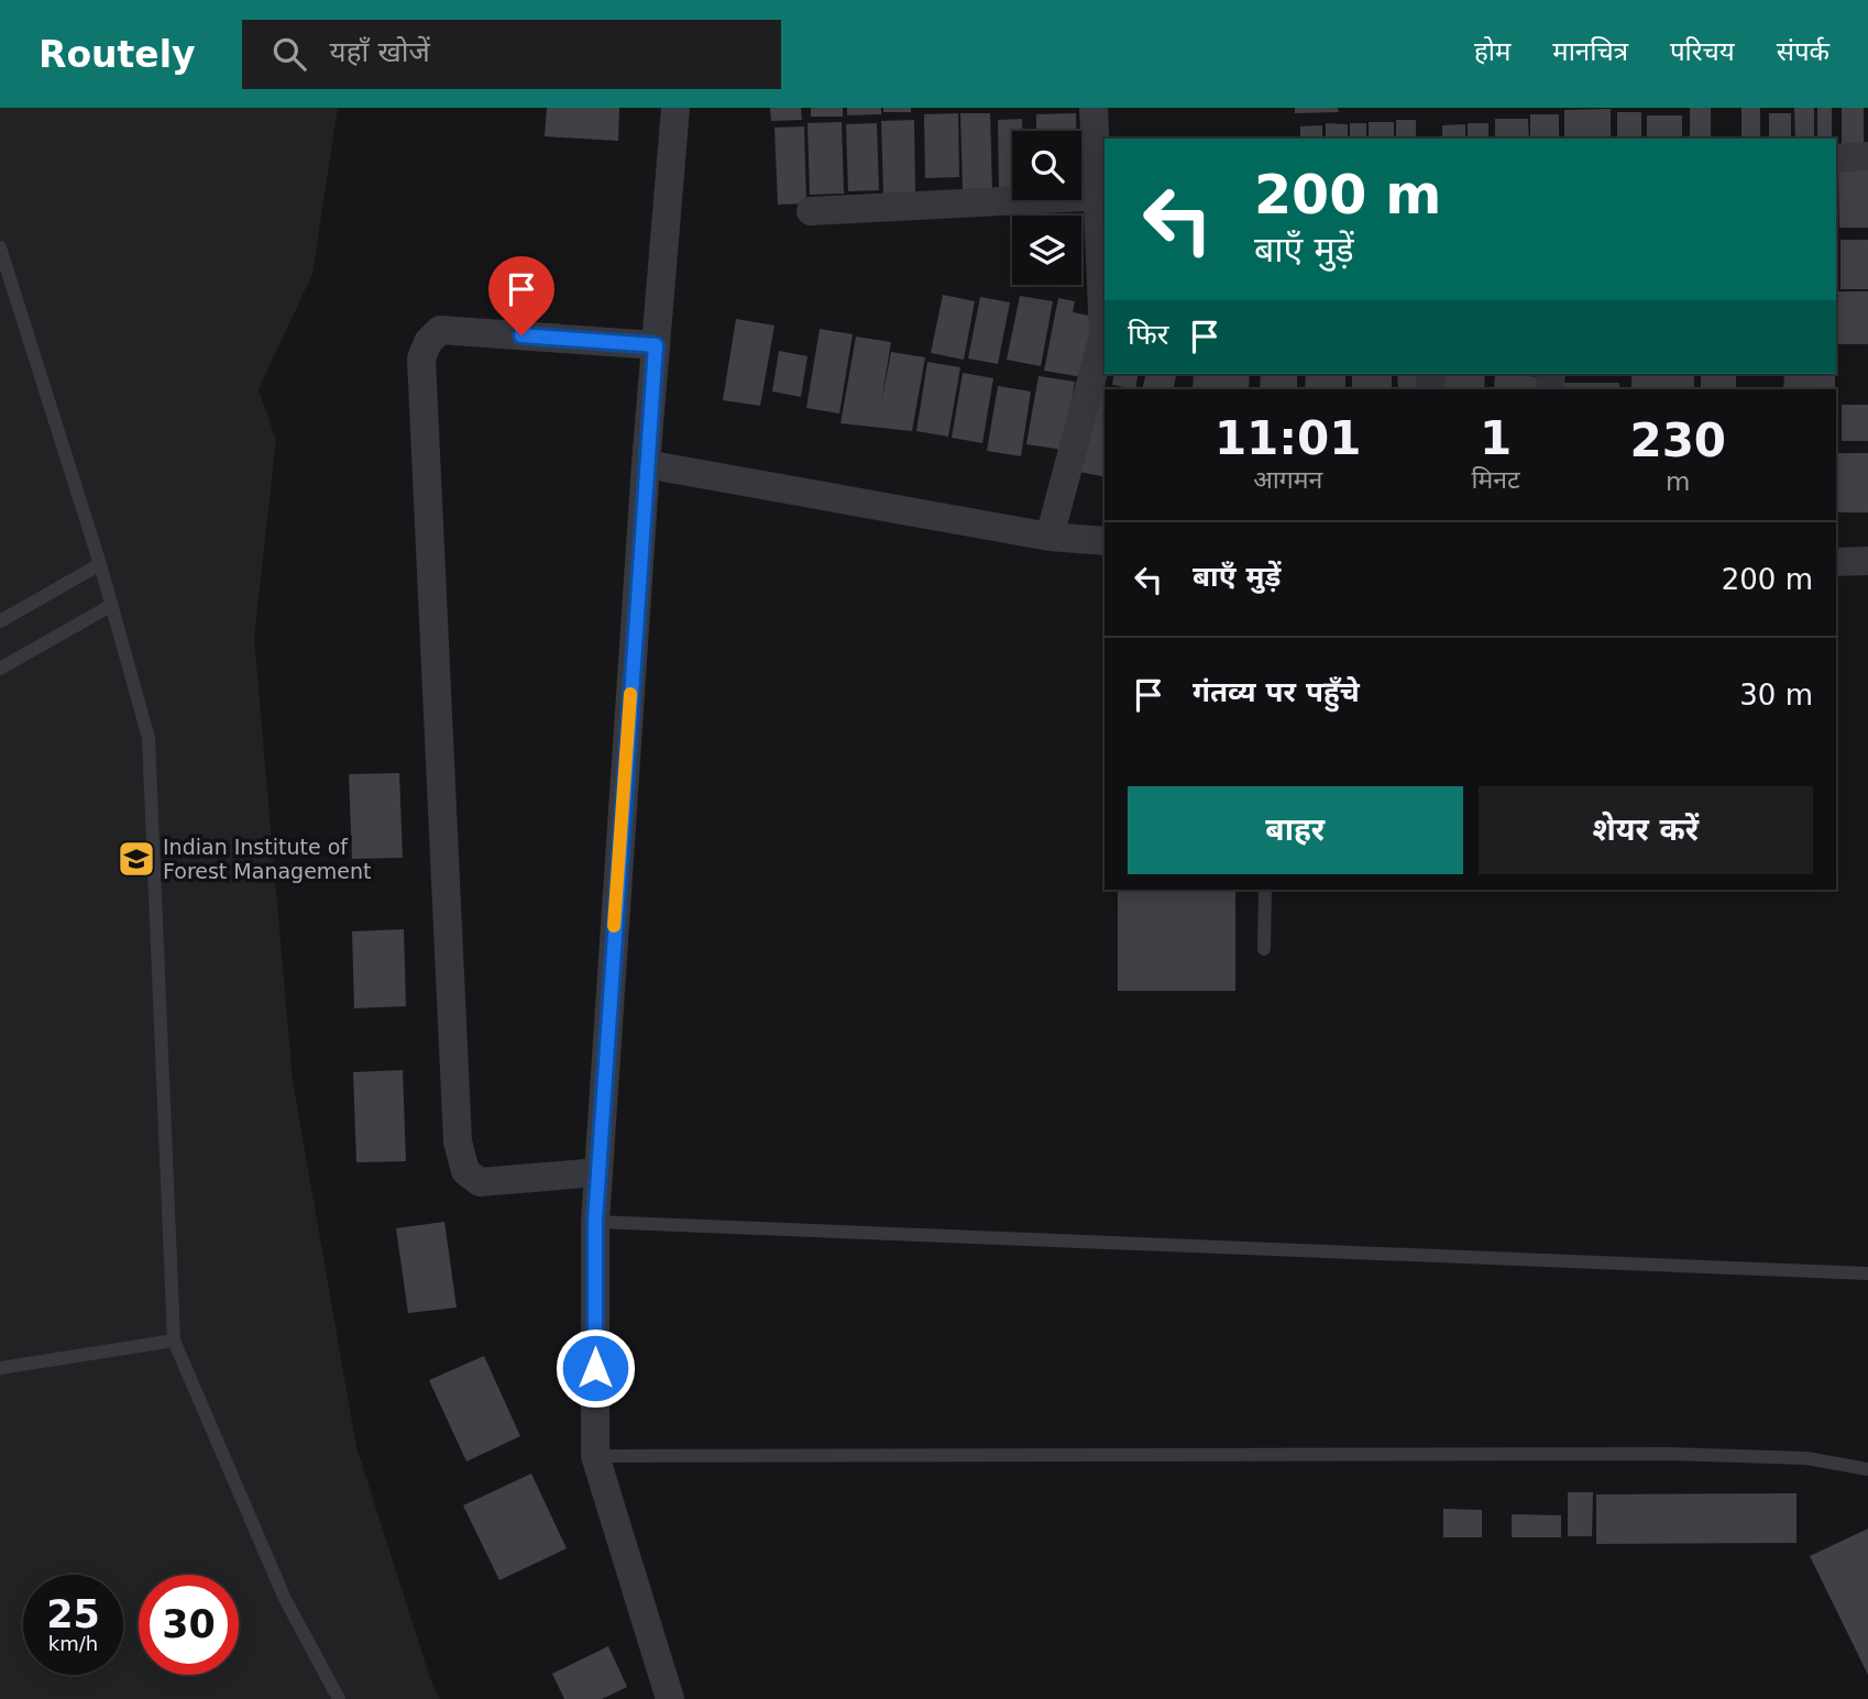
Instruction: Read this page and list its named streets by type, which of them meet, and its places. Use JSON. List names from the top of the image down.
{
  "places": {
    "school or university": ["Indian Institute of Forest Management"]
  },
  "page": {
    "header": "Routely",
    "search": "यहाँ खोजें",
    "nav": [
      "होम",
      "मानचित्र",
      "परिचय",
      "संपर्क"
    ],
    "turn": ["200 m", "बाएँ मुड़ें"],
    "then": "फिर",
    "eta": [
      "11:01",
      "आगमन",
      "1",
      "मिनट",
      "230",
      "m"
    ],
    "list": [
      {
        "name": "बाएँ मुड़ें",
        "value": "200 m"
      },
      {
        "name": "गंतव्य पर पहुँचे",
        "value": "30 m"
      }
    ],
    "buttons": ["बाहर", "शेयर करें"],
    "speed": "25 km/h",
    "limit": "30"
  }
}
